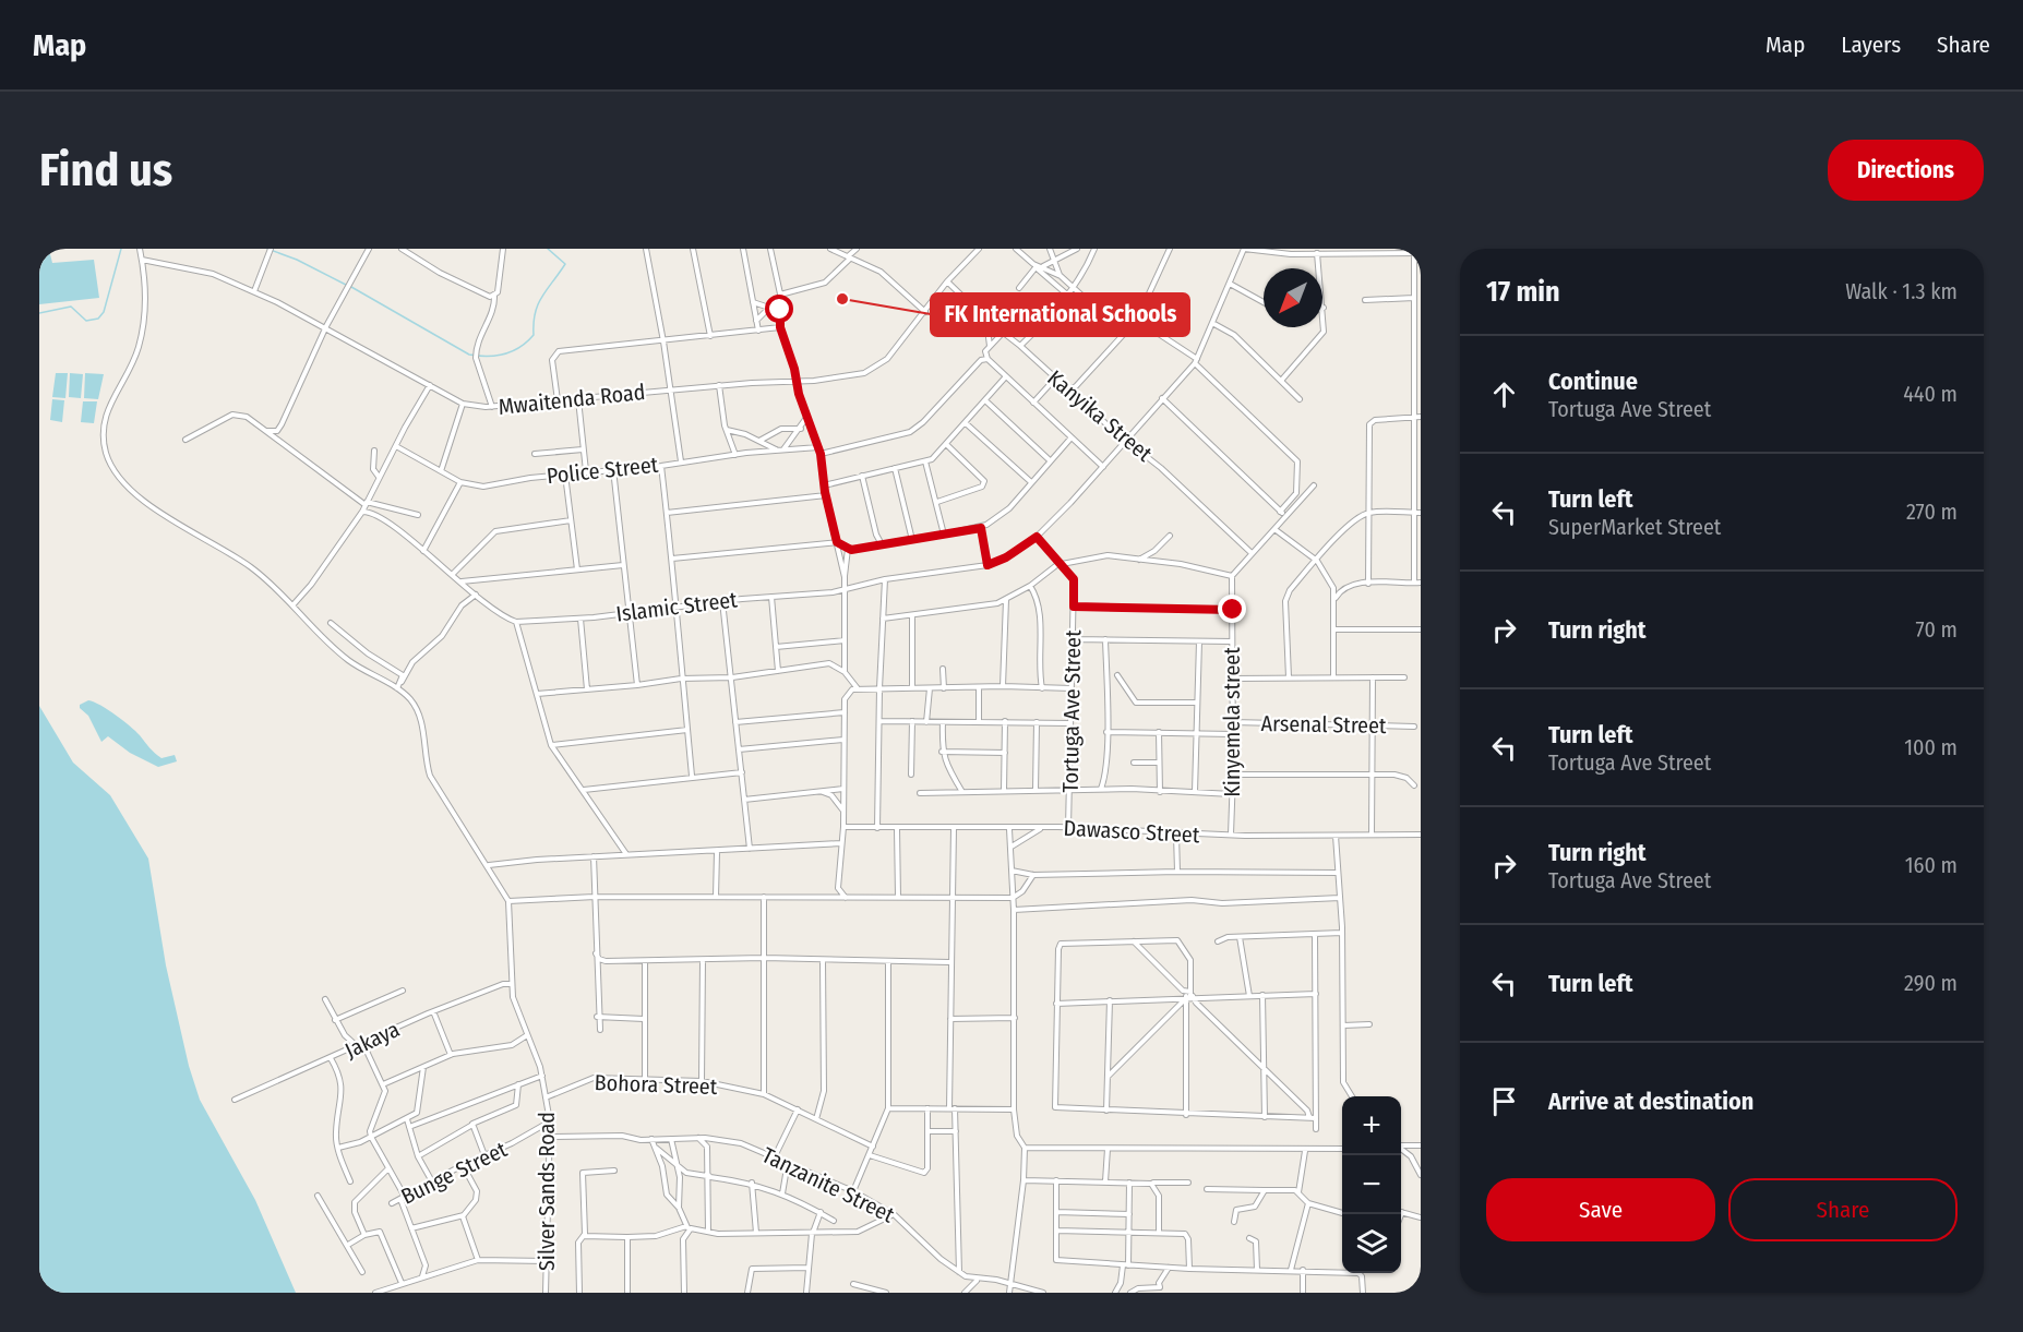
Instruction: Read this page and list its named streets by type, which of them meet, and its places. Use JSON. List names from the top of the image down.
{
  "streets": {
    "street": [
      "Mwaitenda Road",
      "Kanyika Street",
      "Police Street",
      "Islamic Street",
      "Tortuga Ave Street",
      "Kinyemela street",
      "Arsenal Street",
      "Dawasco Street",
      "Jakaya",
      "Bohora Street",
      "Bunge Street",
      "Tanzanite Street",
      "Silver Sands Road"
    ]
  },
  "crossings": [
    ["Mwaitenda Road", "Kanyika Street"],
    ["Tortuga Ave Street", "Dawasco Street"],
    ["Kinyemela street", "Arsenal Street"],
    ["Kinyemela street", "Dawasco Street"],
    ["Jakaya", "Silver Sands Road"],
    ["Bohora Street", "Silver Sands Road"],
    ["Bunge Street", "Silver Sands Road"],
    ["Tanzanite Street", "Silver Sands Road"]
  ],
  "places": ["FK International Schools"],
  "north": "bottom left",
  "page": {
    "header": "Map",
    "nav": ["Map", "Layers", "Share"],
    "buttons": [
      "Directions",
      ["Save", "Share"]
    ],
    "title": "Find us",
    "heading": ["17 min", "Walk · 1.3 km"],
    "list": [
      ["Continue", "Tortuga Ave Street", "440 m"],
      ["Turn left", "SuperMarket Street", "270 m"],
      ["Turn right", "70 m"],
      ["Turn left", "Tortuga Ave Street", "100 m"],
      ["Turn right", "Tortuga Ave Street", "160 m"],
      ["Turn left", "290 m"],
      "Arrive at destination"
    ],
    "map_buttons": ["+", "−"]
  }
}
